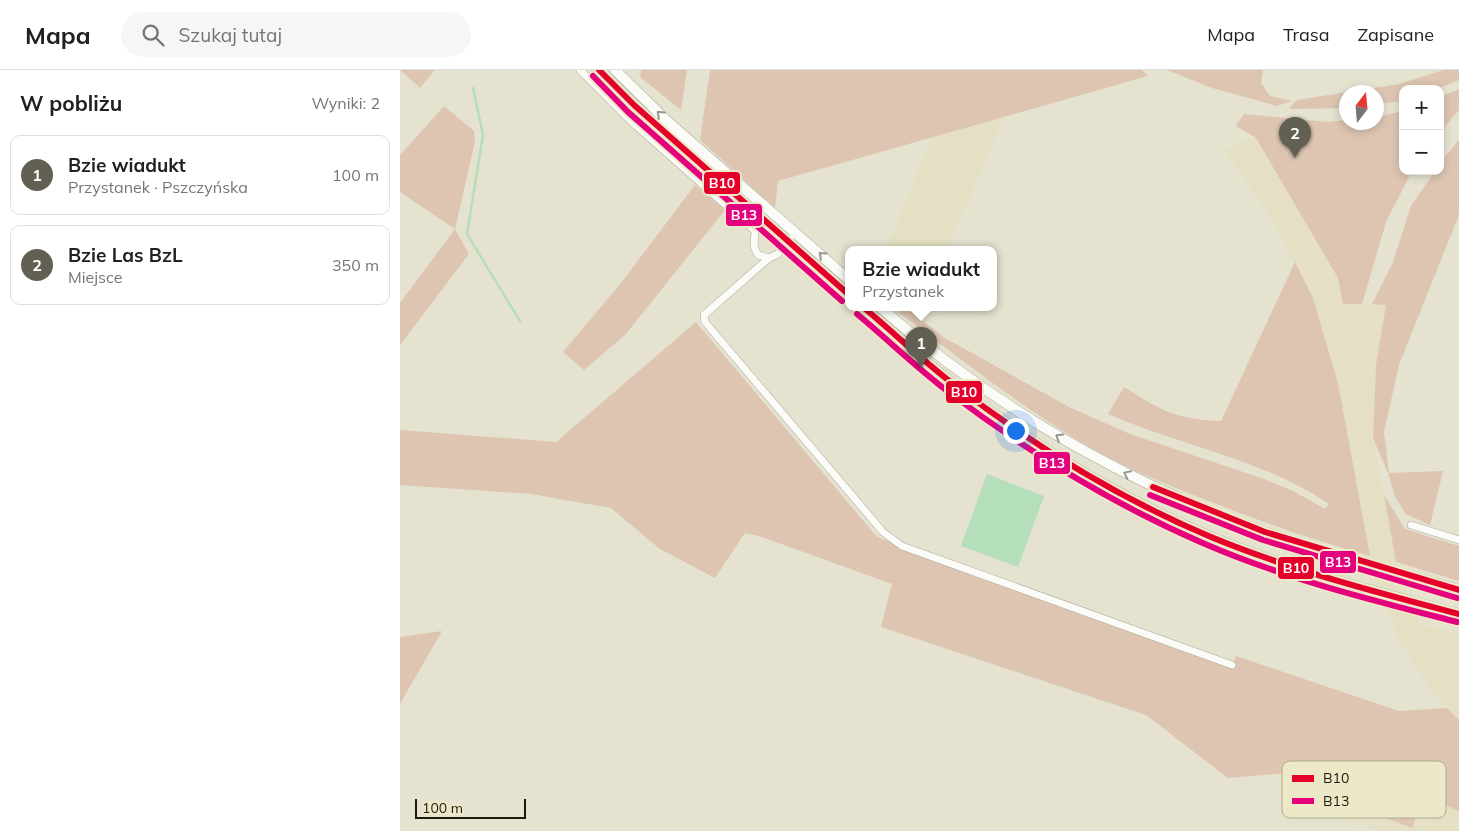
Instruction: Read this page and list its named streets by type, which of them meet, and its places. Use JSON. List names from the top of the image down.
{
  "lines": ["transit line B10", "transit line B13"],
  "legend": ["B10", "B13"],
  "scale_bar": "100 m",
  "north": "top",
  "page": {
    "header": "Mapa",
    "search": "Szukaj tutaj",
    "nav": ["Mapa", "Trasa", "Zapisane"],
    "heading": ["W pobliżu", "Wyniki: 2"],
    "map_buttons": ["+", "−"],
    "pins": ["2", "1"],
    "list": [
      {
        "mark": "1",
        "name": "Bzie wiadukt",
        "note": "Przystanek · Pszczyńska",
        "value": "100 m"
      },
      {
        "mark": "2",
        "name": "Bzie Las BzL",
        "note": "Miejsce",
        "value": "350 m"
      }
    ],
    "popup": ["Bzie wiadukt", "Przystanek"],
    "scale": "100 m"
  }
}
